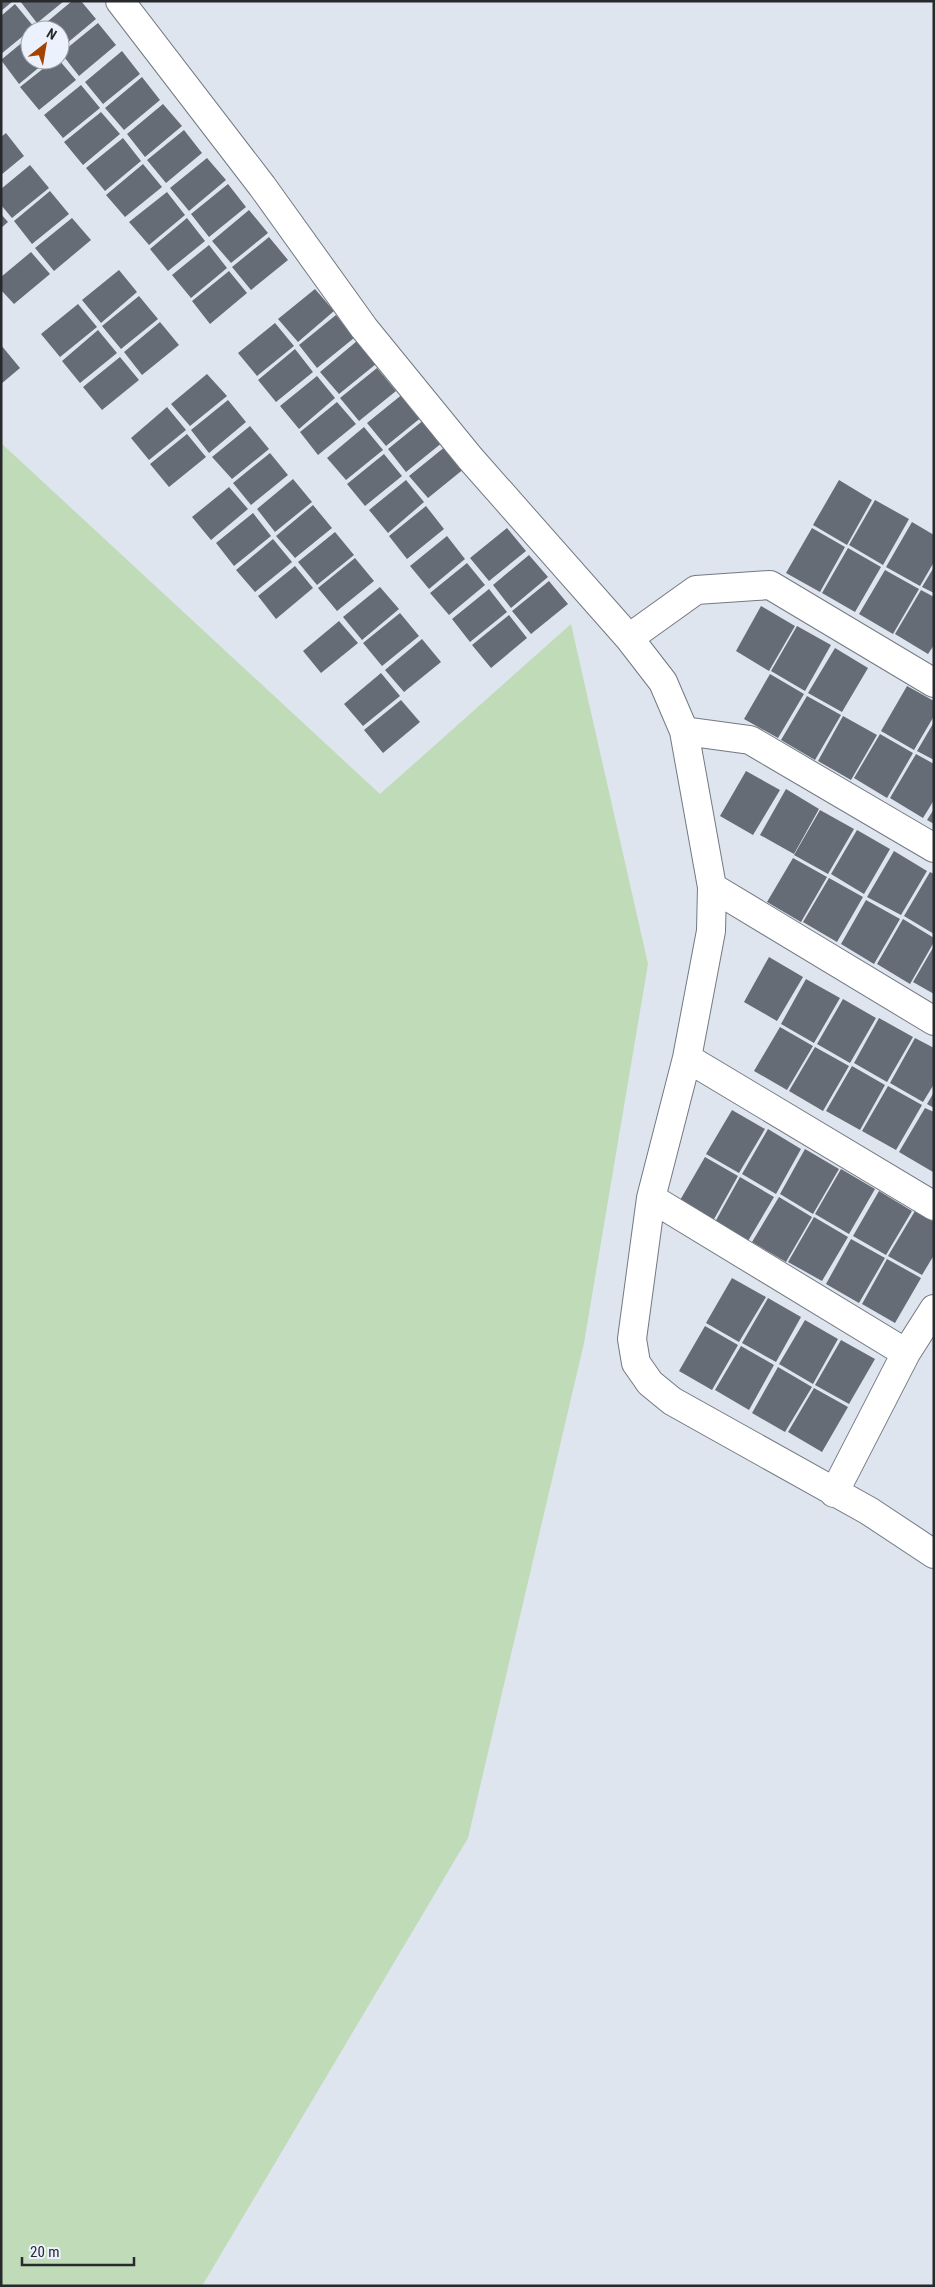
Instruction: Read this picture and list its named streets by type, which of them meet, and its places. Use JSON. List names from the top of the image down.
{
  "scale_bar": "20 m",
  "north": "top right"
}
